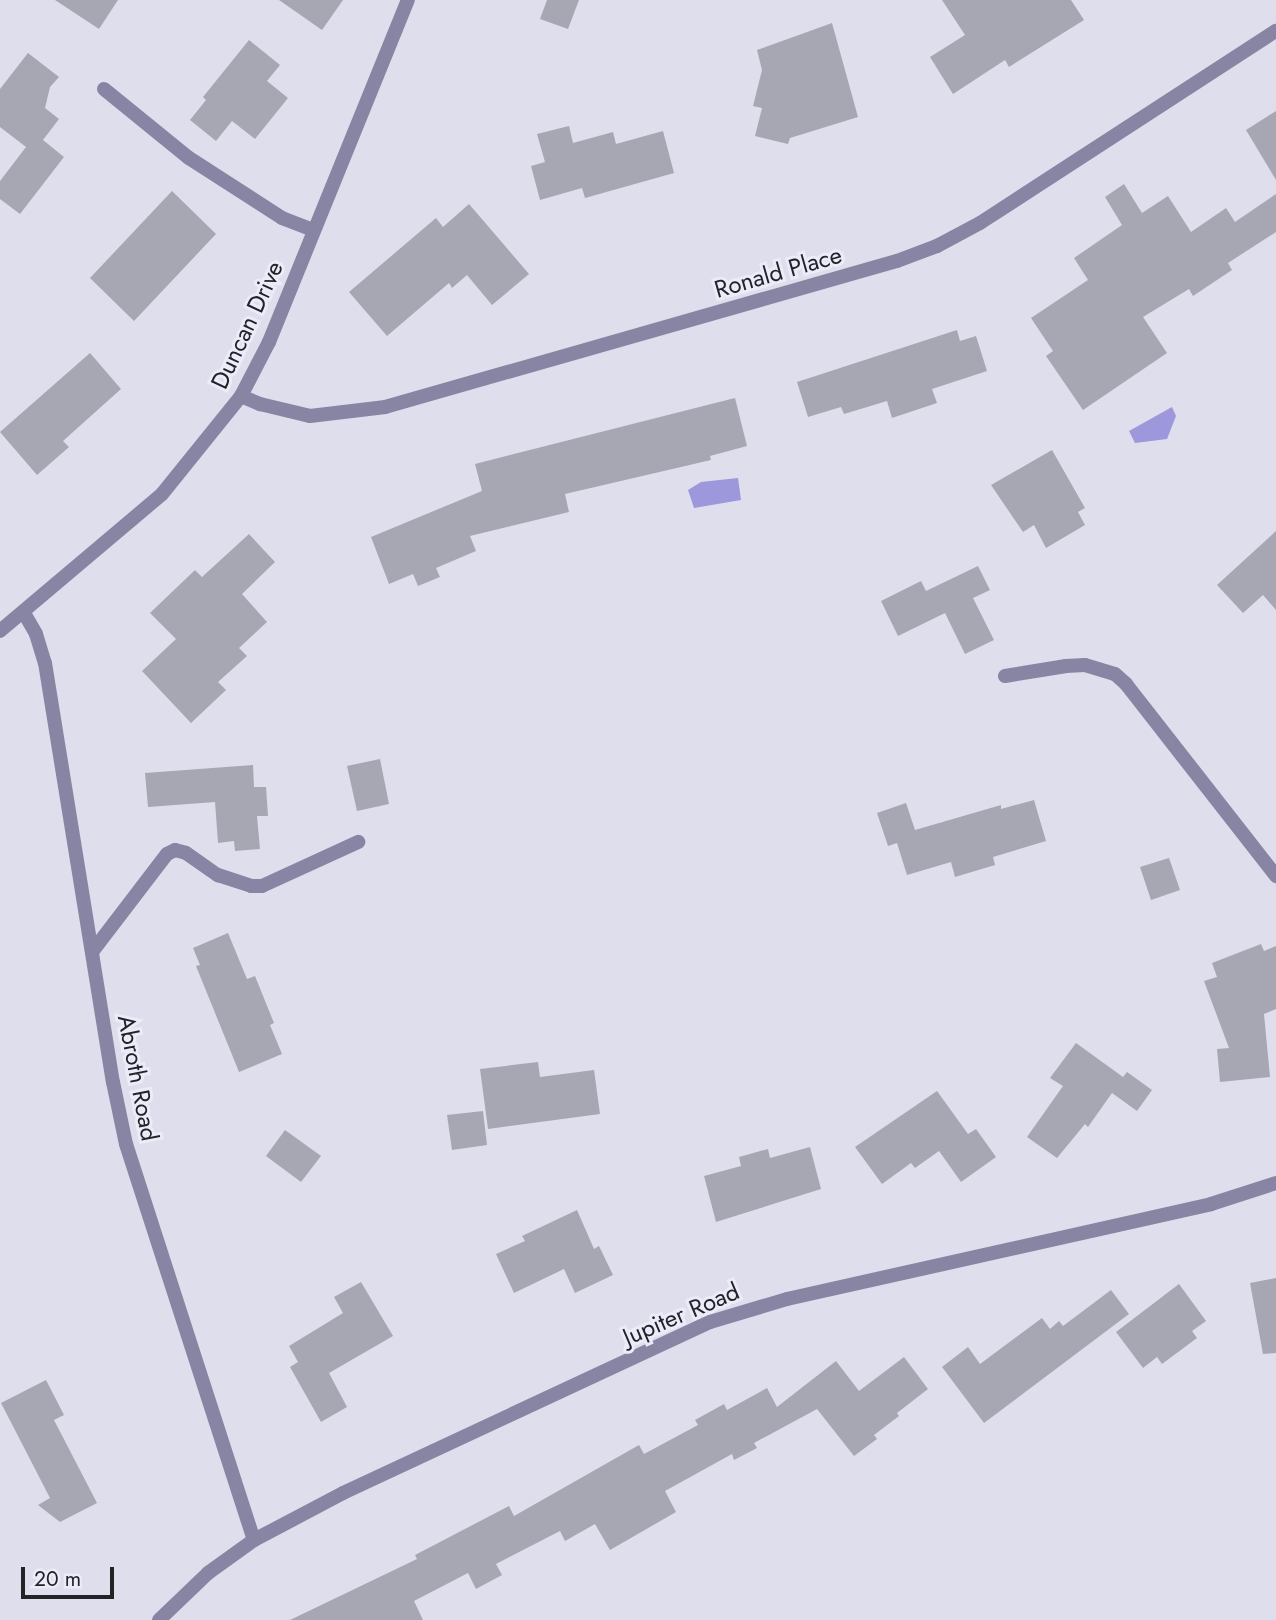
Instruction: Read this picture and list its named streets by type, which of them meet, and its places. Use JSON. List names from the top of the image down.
{
  "streets": {
    "street": [
      "Ronald Place",
      "Duncan Drive",
      "Abroth Road",
      "Jupiter Road"
    ]
  },
  "crossings": [
    ["Ronald Place", "Duncan Drive"],
    ["Duncan Drive", "Abroth Road"],
    ["Abroth Road", "Jupiter Road"]
  ],
  "scale_bar": "20 m"
}
